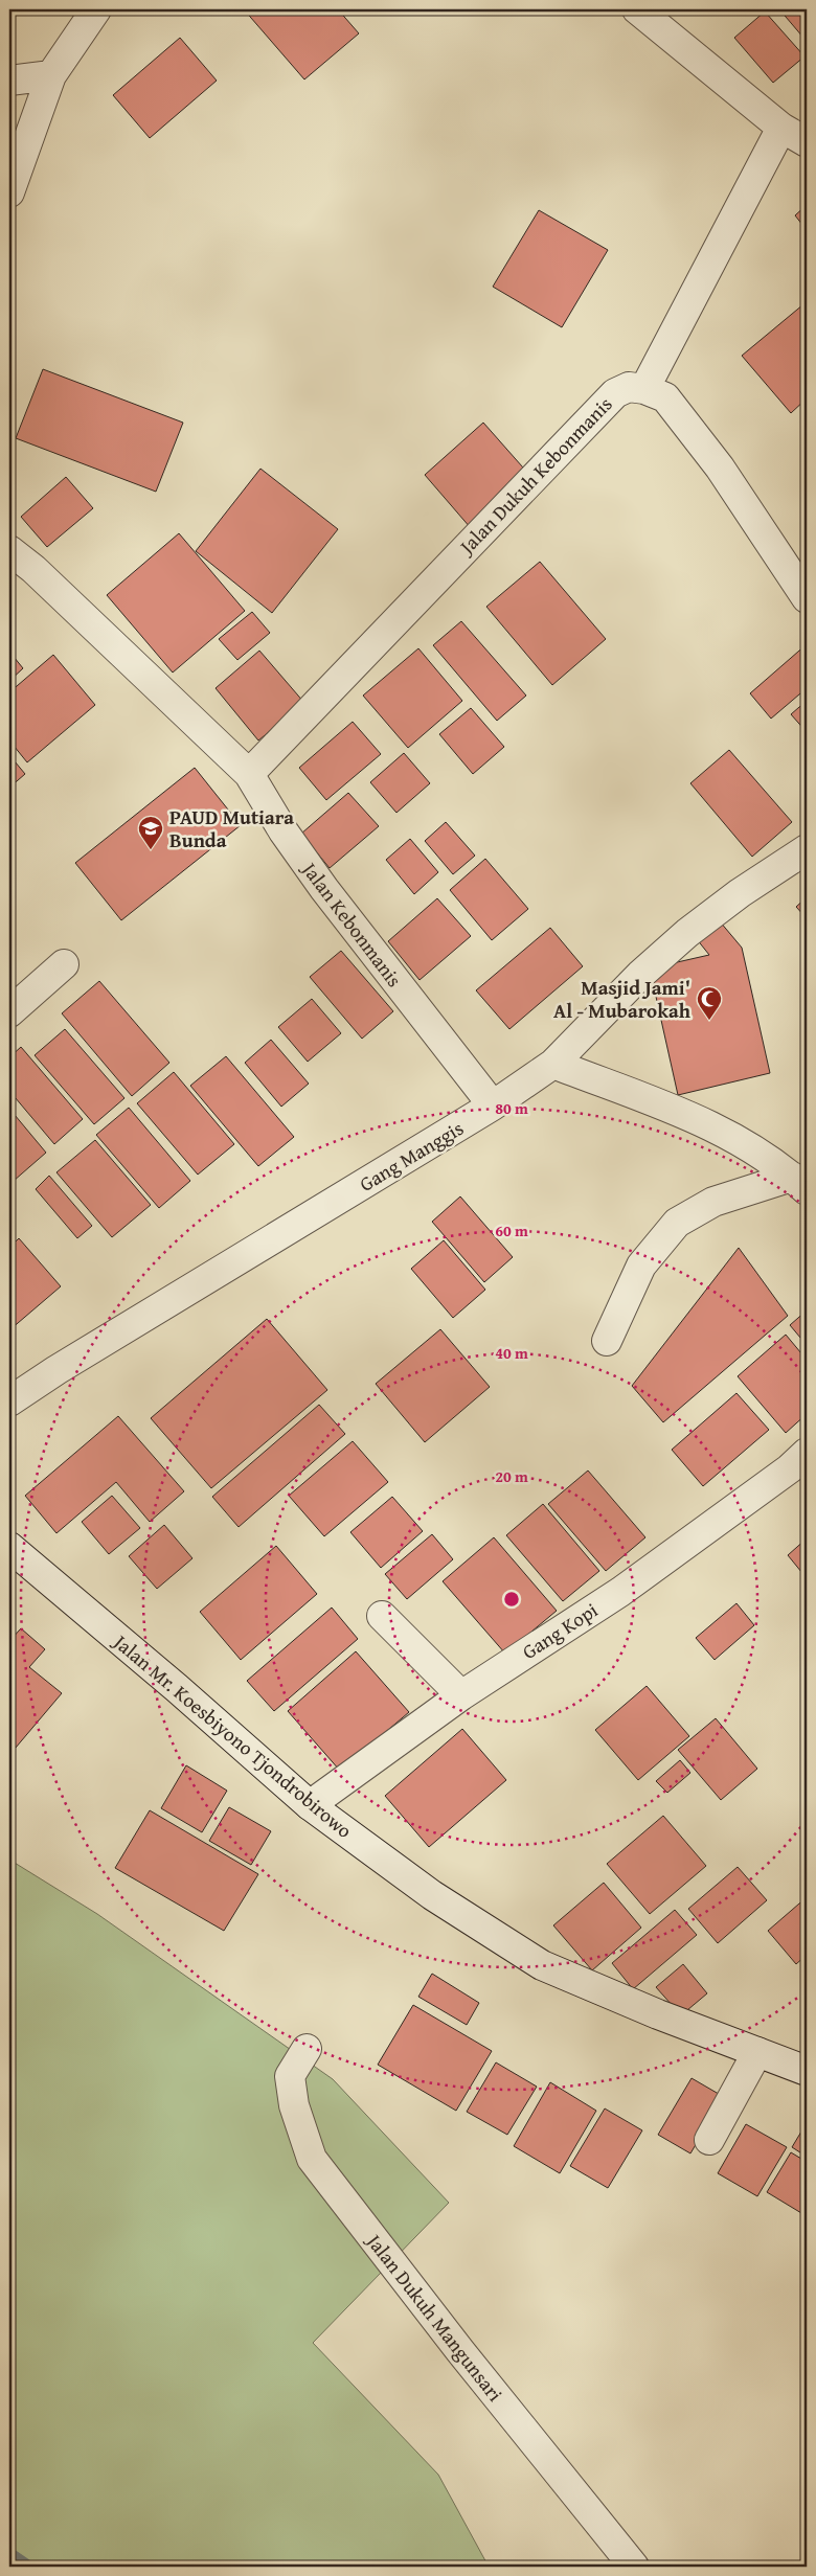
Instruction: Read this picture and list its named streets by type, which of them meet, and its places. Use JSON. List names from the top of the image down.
{
  "streets": {
    "street": [
      "Jalan Dukuh Kebonmanis",
      "Jalan Kebonmanis",
      "Gang Manggis",
      "Gang Kopi",
      "Jalan Mr. Koesbiyono Tjondrobirowo",
      "Jalan Dukuh Mangunsari"
    ]
  },
  "crossings": [
    ["Jalan Dukuh Kebonmanis", "Jalan Kebonmanis"],
    ["Jalan Kebonmanis", "Gang Manggis"],
    ["Gang Kopi", "Jalan Mr. Koesbiyono Tjondrobirowo"]
  ],
  "places": {
    "school or university": ["PAUD Mutiara Bunda"],
    "mosque": ["Masjid Jami' Al - Mubarokah"]
  },
  "rings": [
    "80 m",
    "60 m",
    "40 m",
    "20 m"
  ]
}
